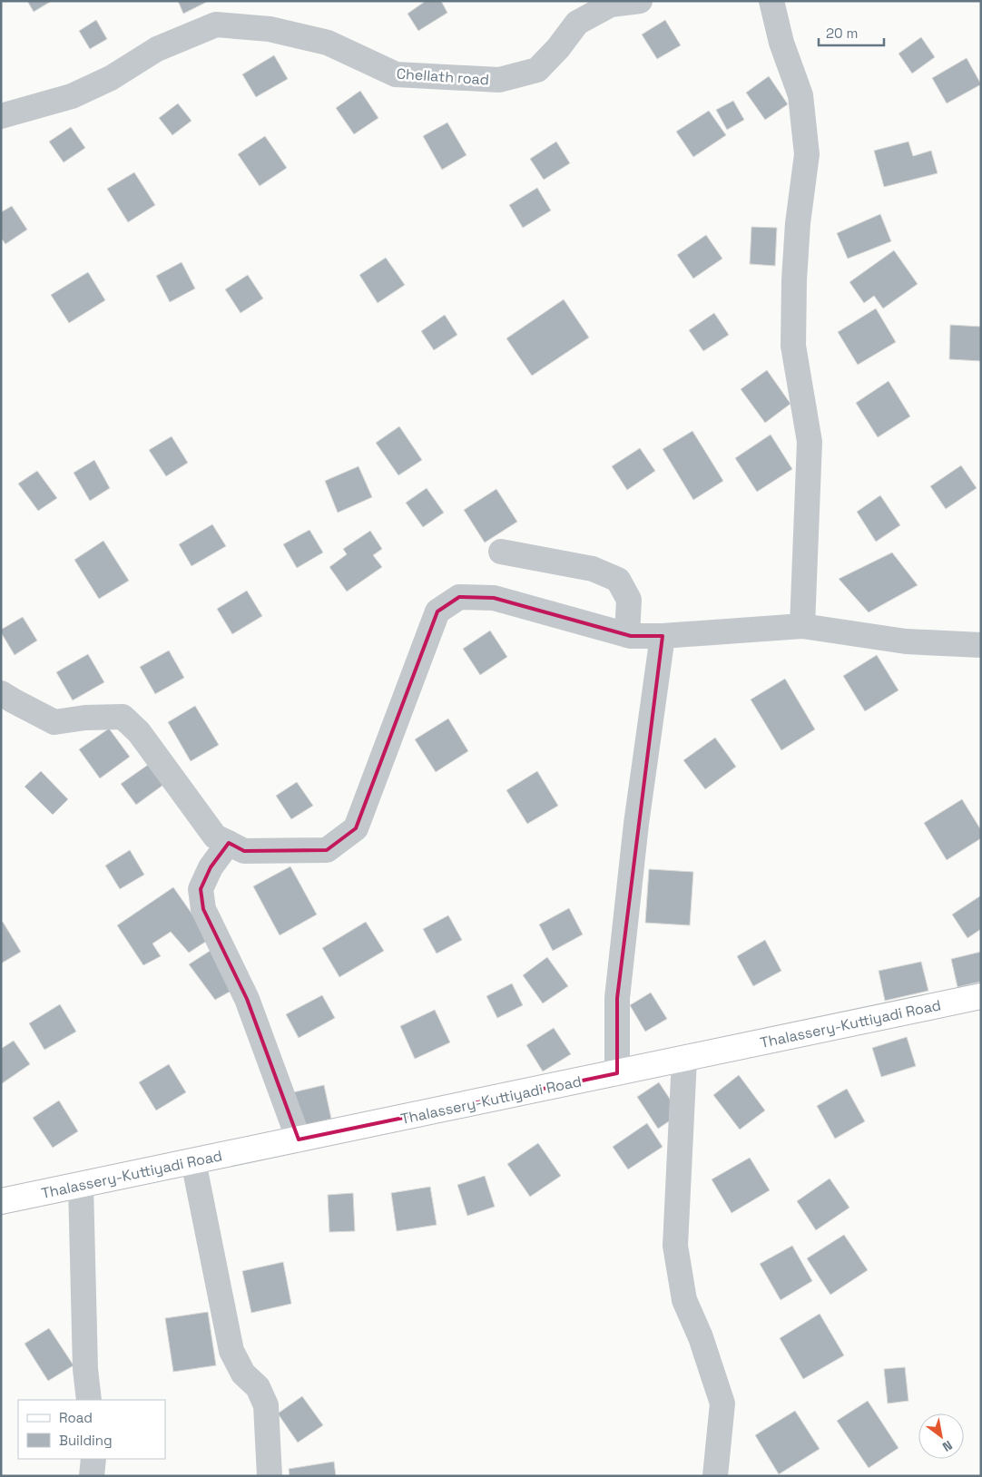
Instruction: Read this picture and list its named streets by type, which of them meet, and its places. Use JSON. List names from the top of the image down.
{
  "streets": {
    "main road": ["Thalassery-Kuttiyadi Road"],
    "street": ["Chellath road"]
  },
  "legend": ["Road", "Building"],
  "scale_bar": "20 m",
  "north": "bottom right"
}
